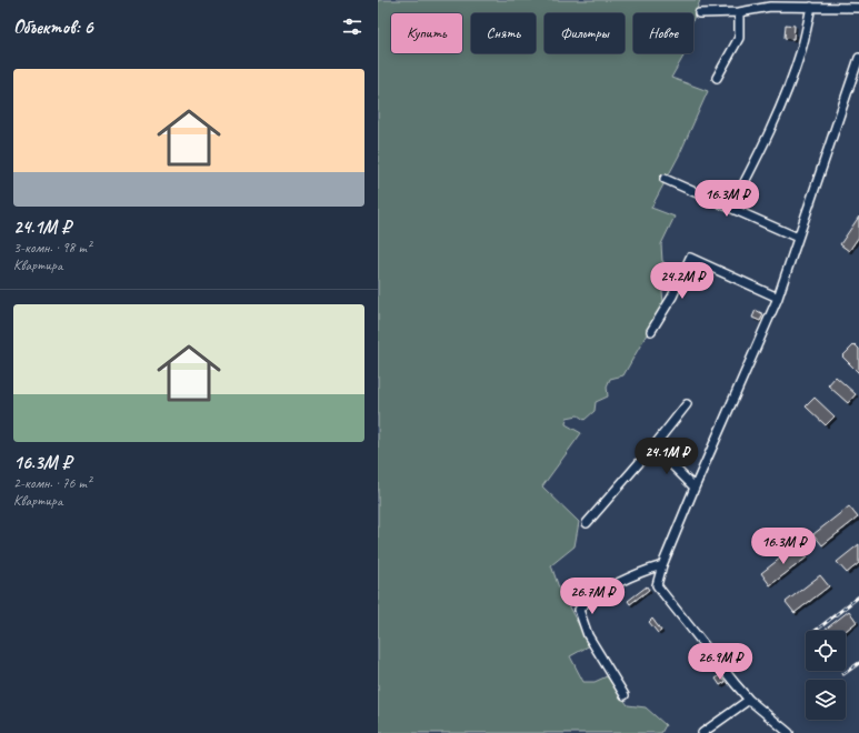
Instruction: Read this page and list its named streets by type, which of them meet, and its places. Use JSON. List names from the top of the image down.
{
  "page": {
    "heading": "Объектов: 6",
    "chip": [
      "Купить",
      "Снять",
      "Фильтры",
      "Новое"
    ],
    "list": [
      {
        "name": "24.1M ₽",
        "note": "3-комн. · 98 m² · Квартира"
      },
      {
        "name": "16.3M ₽",
        "note": "2-комн. · 76 m² · Квартира"
      }
    ],
    "price": [
      "16.3M ₽",
      "24.2M ₽",
      "24.1M ₽",
      "16.3M ₽",
      "26.7M ₽",
      "26.9M ₽"
    ]
  }
}
